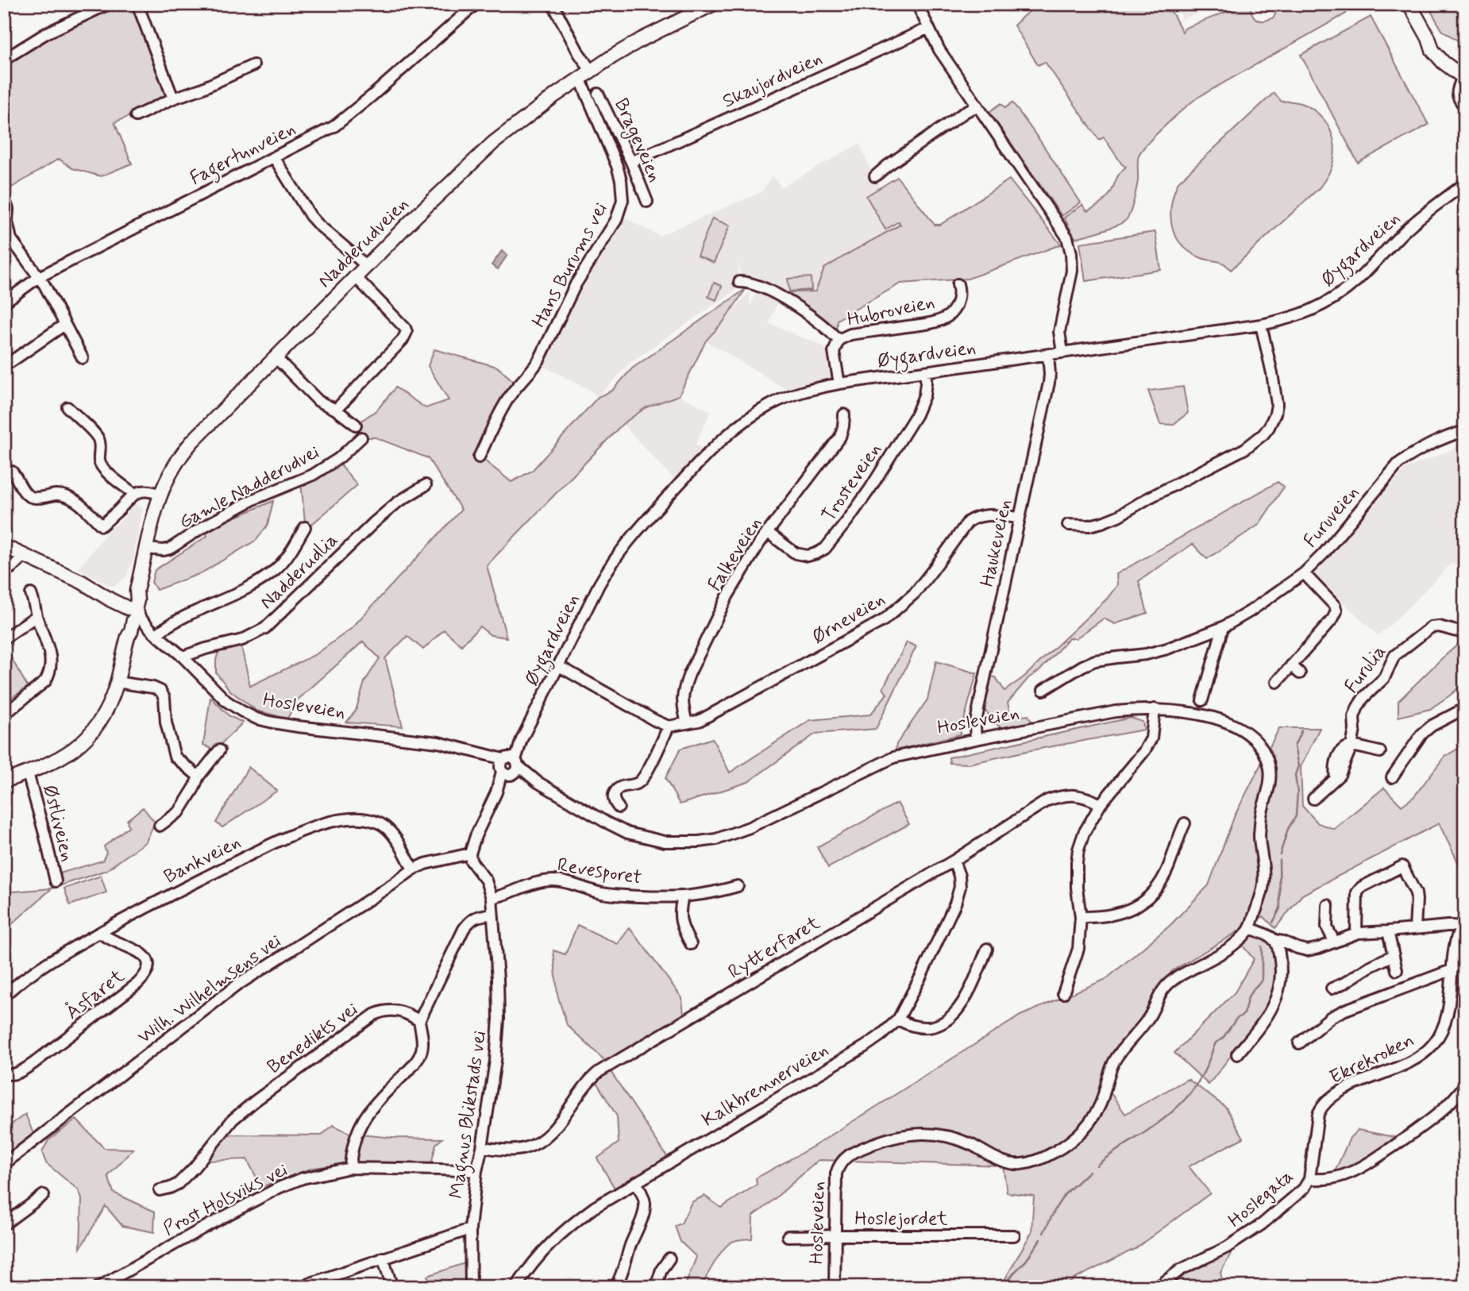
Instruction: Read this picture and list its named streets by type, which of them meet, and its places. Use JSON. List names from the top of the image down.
{
  "streets": {
    "main road": ["Nadderudveien", "Hosleveien"],
    "street": [
      "Skaujordveien",
      "Brageveien",
      "Fagertunveien",
      "Øygardveien",
      "Hans Burums vei",
      "Hubroveien",
      "Trosteveien",
      "Gamle Nadderudvei",
      "Furuveien",
      "Haukeveien",
      "Falkeveien",
      "Nadderudlia",
      "Ørneveien",
      "Furulia",
      "Østliveien",
      "Bankveien",
      "Revesporet",
      "Rytterfaret",
      "Wilh. Wilhelmsens vei",
      "Åsfaret",
      "Benedikts vei",
      "Ekrekroken",
      "Kalkbrennerveien",
      "Magnus Blikstads vei",
      "Hoslegata",
      "Prost Holsviks vei",
      "Hoslejordet"
    ]
  },
  "crossings": [
    ["Skaujordveien", "Brageveien"],
    ["Nadderudveien", "Hans Burums vei"],
    ["Nadderudveien", "Gamle Nadderudvei"],
    ["Nadderudveien", "Hosleveien"],
    ["Nadderudveien", "Østliveien"],
    ["Øygardveien", "Trosteveien"],
    ["Øygardveien", "Haukeveien"],
    ["Øygardveien", "Hosleveien"],
    ["Øygardveien", "Wilh. Wilhelmsens vei"],
    ["Øygardveien", "Magnus Blikstads vei"],
    ["Trosteveien", "Falkeveien"],
    ["Haukeveien", "Ørneveien"],
    ["Haukeveien", "Hosleveien"],
    ["Falkeveien", "Ørneveien"],
    ["Nadderudlia", "Hosleveien"],
    ["Hosleveien", "Hoslejordet"],
    ["Bankveien", "Wilh. Wilhelmsens vei"],
    ["Bankveien", "Åsfaret"],
    ["Revesporet", "Magnus Blikstads vei"],
    ["Rytterfaret", "Kalkbrennerveien"],
    ["Rytterfaret", "Magnus Blikstads vei"],
    ["Wilh. Wilhelmsens vei", "Magnus Blikstads vei"],
    ["Ekrekroken", "Hoslegata"],
    ["Magnus Blikstads vei", "Prost Holsviks vei"]
  ]
}
